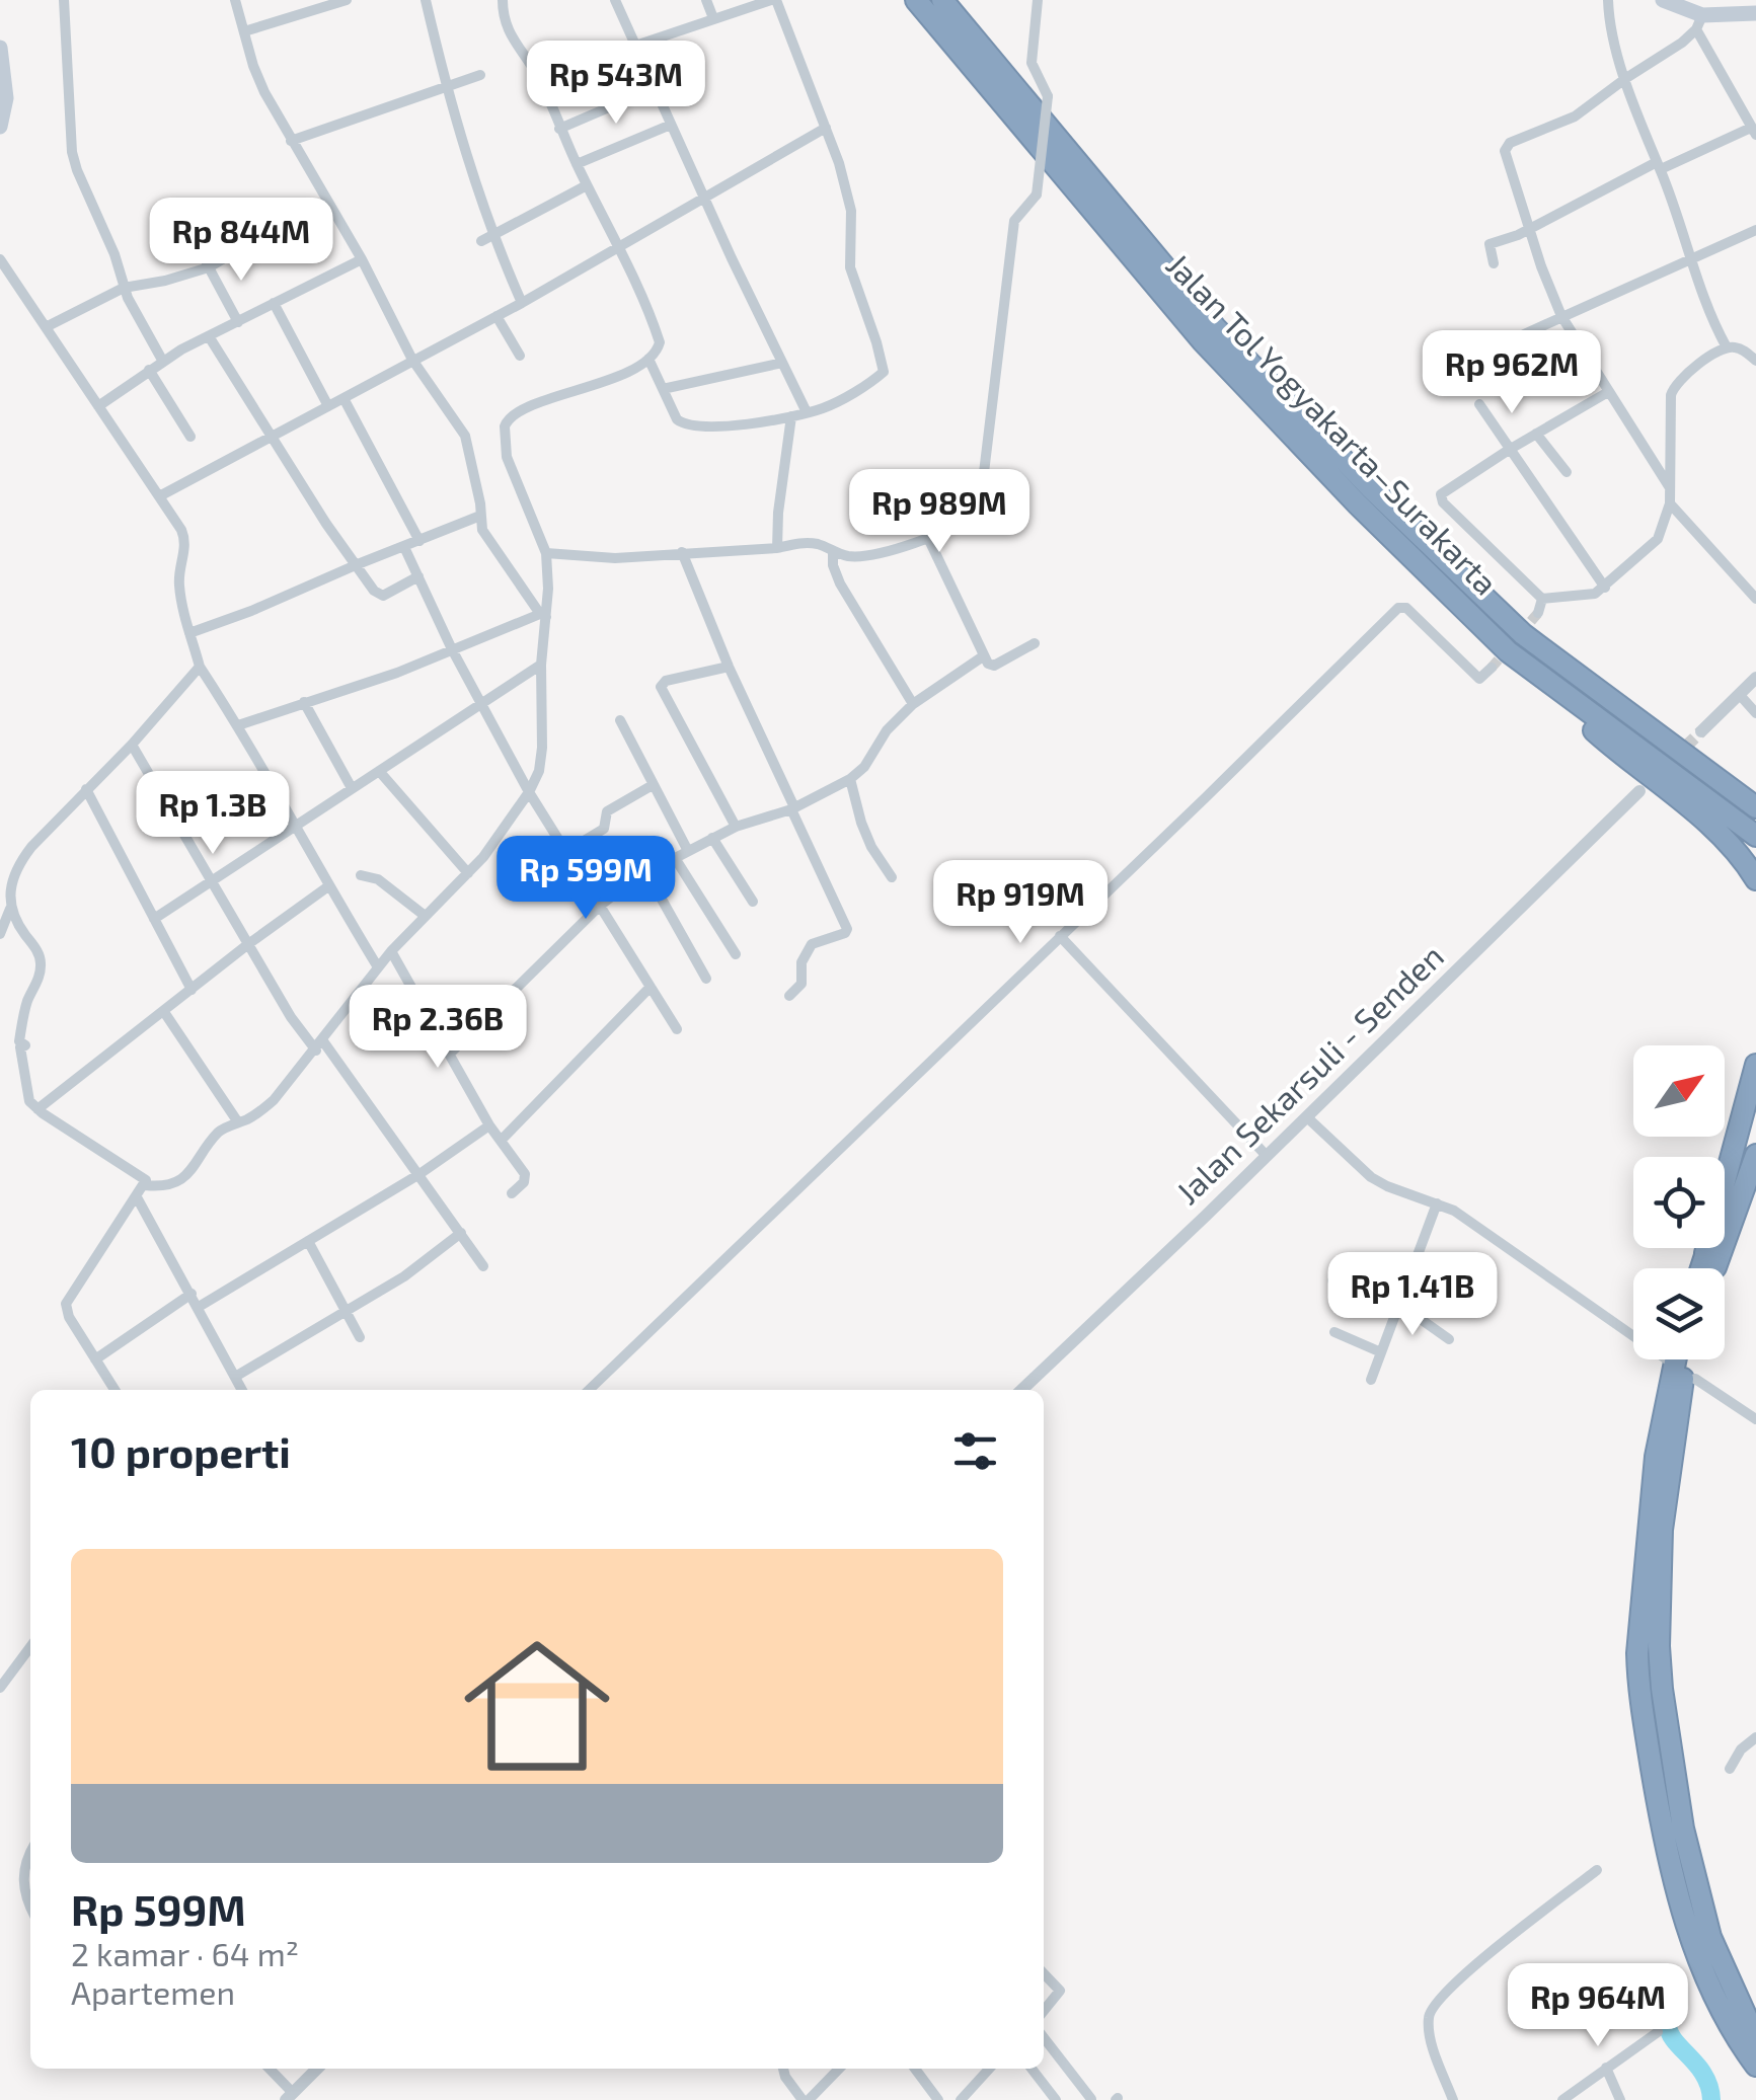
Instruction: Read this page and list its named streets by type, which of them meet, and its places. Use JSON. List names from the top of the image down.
{
  "streets": {
    "highway": ["Jalan Tol Yogyakarta–Surakarta"],
    "street": ["Jalan Sekarsuli - Senden"]
  },
  "north": "top right",
  "page": {
    "price": [
      "Rp 543M",
      "Rp 844M",
      "Rp 962M",
      "Rp 989M",
      "Rp 1.3B",
      "Rp 599M",
      "Rp 919M",
      "Rp 2.36B",
      "Rp 1.41B",
      "Rp 964M"
    ],
    "heading": "10 properti",
    "list": [
      {
        "name": "Rp 599M",
        "note": "2 kamar · 64 m² · Apartemen"
      }
    ]
  }
}
